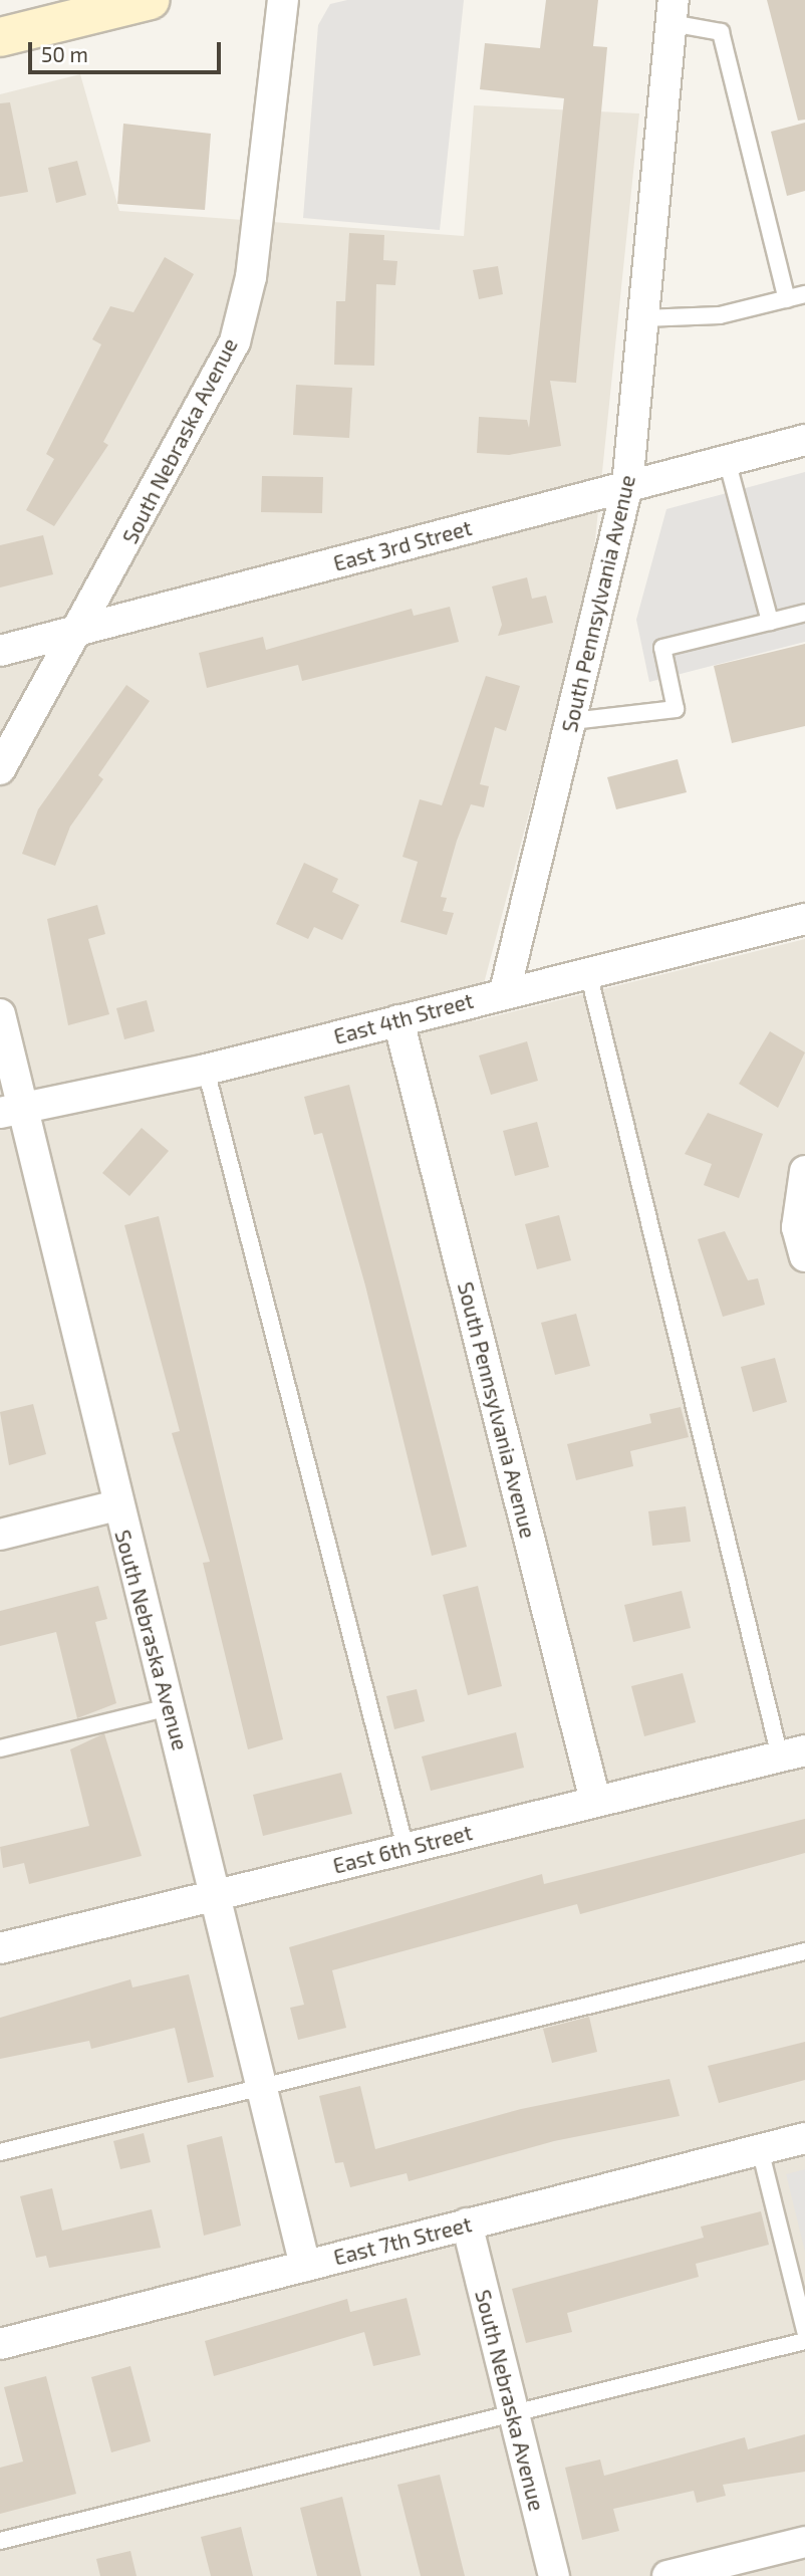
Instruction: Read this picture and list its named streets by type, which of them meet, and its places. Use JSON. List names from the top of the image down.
{
  "streets": {
    "street": [
      "South Nebraska Avenue",
      "East 3rd Street",
      "South Pennsylvania Avenue",
      "East 4th Street",
      "East 6th Street",
      "East 7th Street"
    ]
  },
  "crossings": [
    ["South Nebraska Avenue", "East 3rd Street"],
    ["South Nebraska Avenue", "East 4th Street"],
    ["South Nebraska Avenue", "East 6th Street"],
    ["South Nebraska Avenue", "East 7th Street"],
    ["East 3rd Street", "South Pennsylvania Avenue"],
    ["South Pennsylvania Avenue", "East 4th Street"],
    ["South Pennsylvania Avenue", "East 6th Street"]
  ],
  "scale_bar": "50 m"
}
